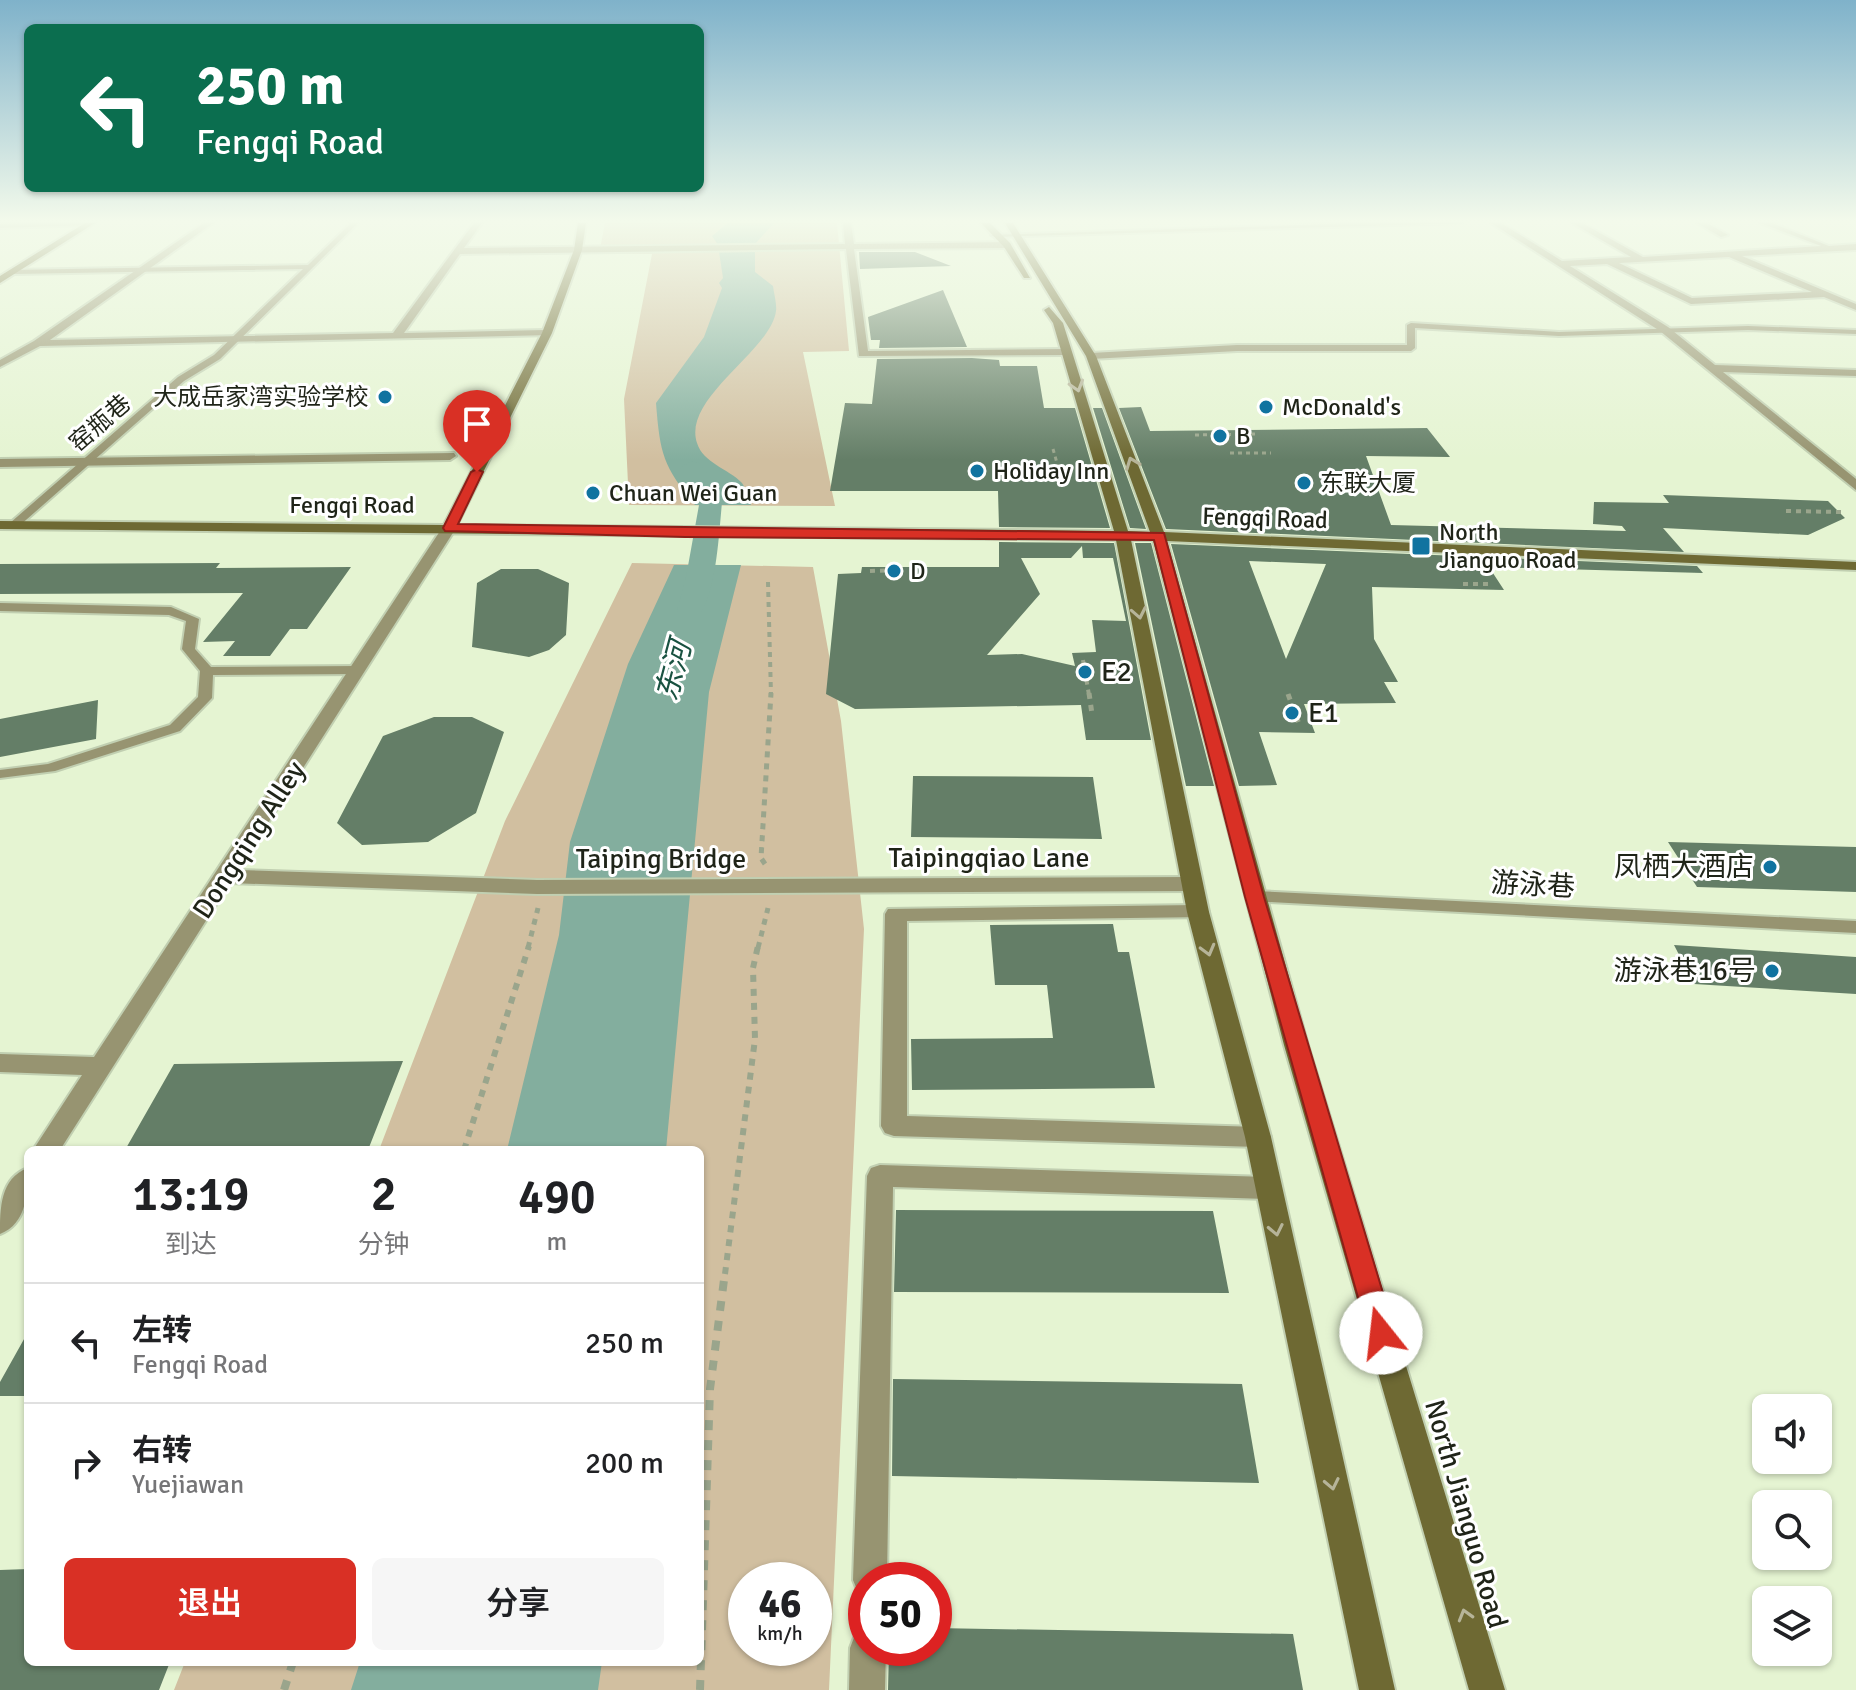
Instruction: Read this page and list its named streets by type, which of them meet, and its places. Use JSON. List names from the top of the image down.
{
  "streets": {
    "main road": ["Fengqi Road", "North Jianguo Road"],
    "street": ["Dongqing Alley", "Taipingqiao Lane", "Taiping Bridge"],
    "lane": ["窑瓶巷", "游泳巷"]
  },
  "crossings": [
    ["窑瓶巷", "Fengqi Road"],
    ["Fengqi Road", "Dongqing Alley"],
    ["Fengqi Road", "North Jianguo Road"],
    ["Taipingqiao Lane", "Taiping Bridge"],
    ["游泳巷", "North Jianguo Road"]
  ],
  "water": ["东河"],
  "places": {
    "other": [
      "大成岳家湾实验学校",
      "McDonald's",
      "B",
      "Holiday Inn",
      "东联大厦",
      "Chuan Wei Guan",
      "D",
      "E2",
      "E1",
      "凤栖大酒店",
      "游泳巷16号"
    ],
    "transit": ["North Jianguo Road"]
  },
  "page": {
    "turn": ["250 m", "Fengqi Road"],
    "eta": [
      "13:19",
      "到达",
      "2",
      "分钟",
      "490",
      "m"
    ],
    "list": [
      {
        "name": "左转",
        "note": "Fengqi Road",
        "value": "250 m"
      },
      {
        "name": "右转",
        "note": "Yuejiawan",
        "value": "200 m"
      }
    ],
    "buttons": ["退出", "分享"],
    "speed": "46 km/h",
    "limit": "50"
  }
}
